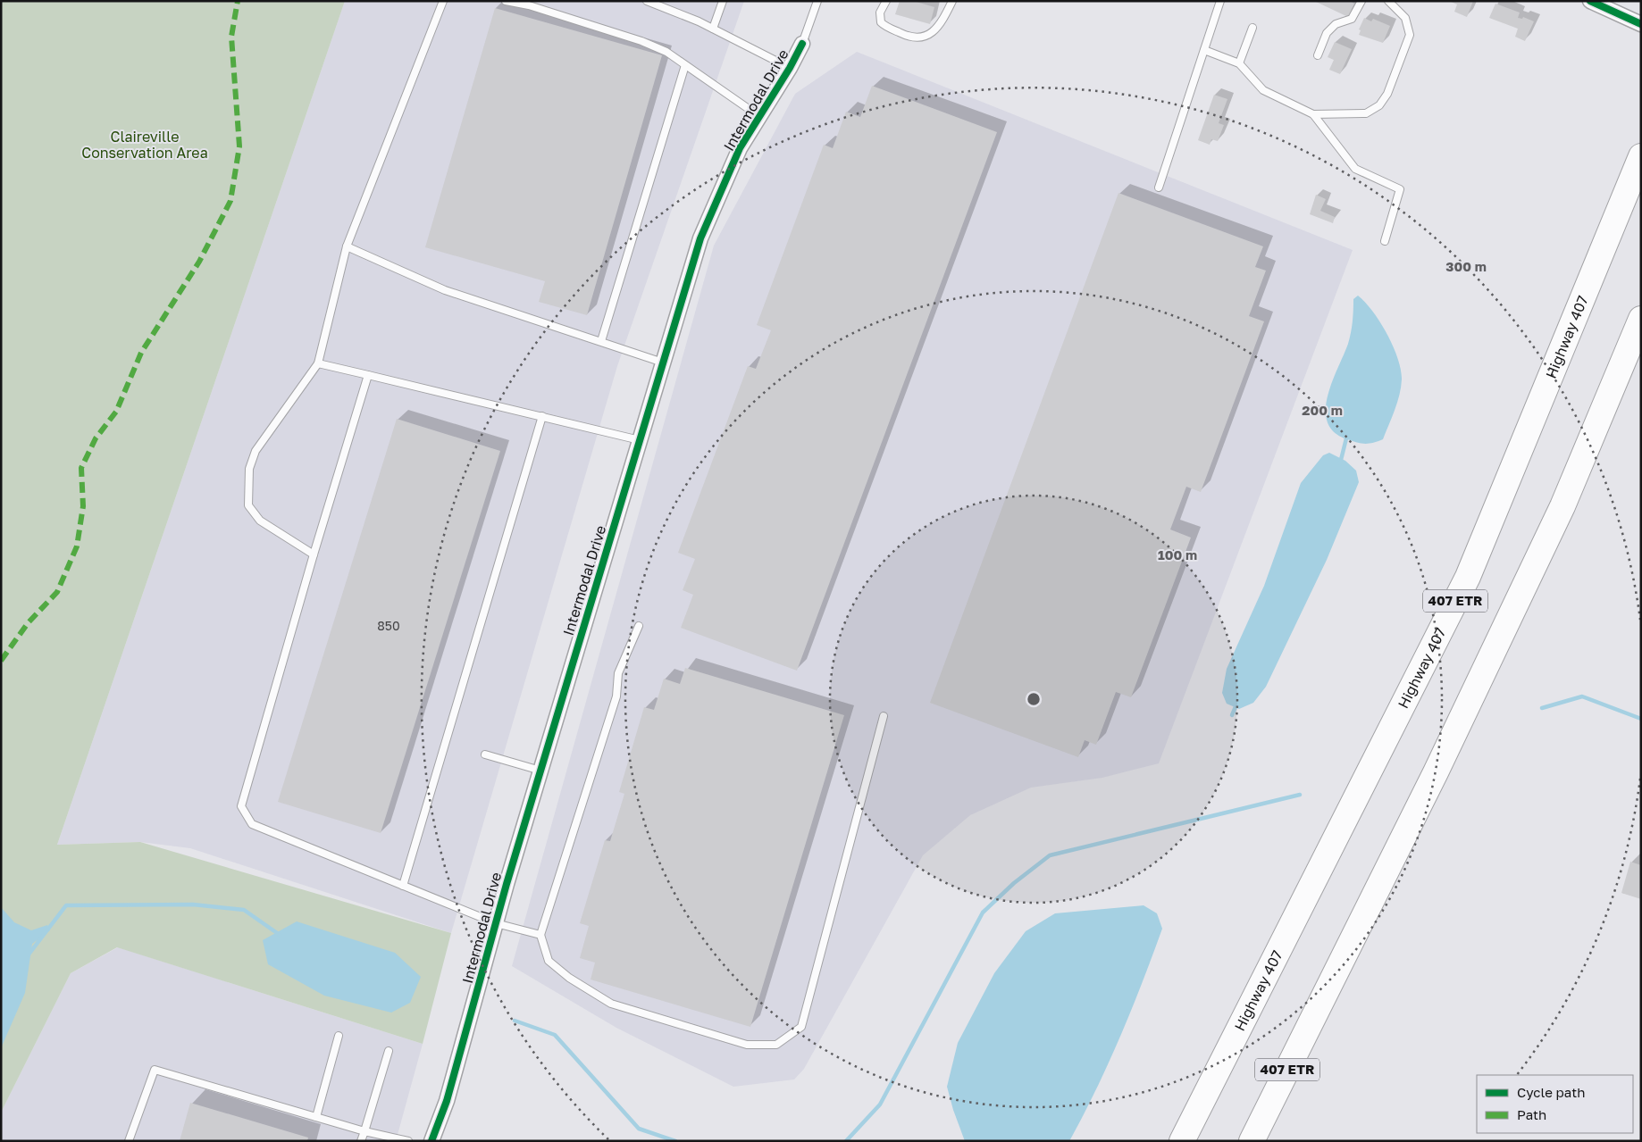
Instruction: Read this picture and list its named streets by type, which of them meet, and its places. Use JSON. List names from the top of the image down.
{
  "streets": {
    "highway": ["Highway 407", "407 ETR"],
    "street": ["Intermodal Drive"]
  },
  "parks": ["Claireville Conservation Area"],
  "house_numbers": ["850"],
  "legend": ["Cycle path", "Path"],
  "rings": ["300 m", "200 m", "100 m"]
}
